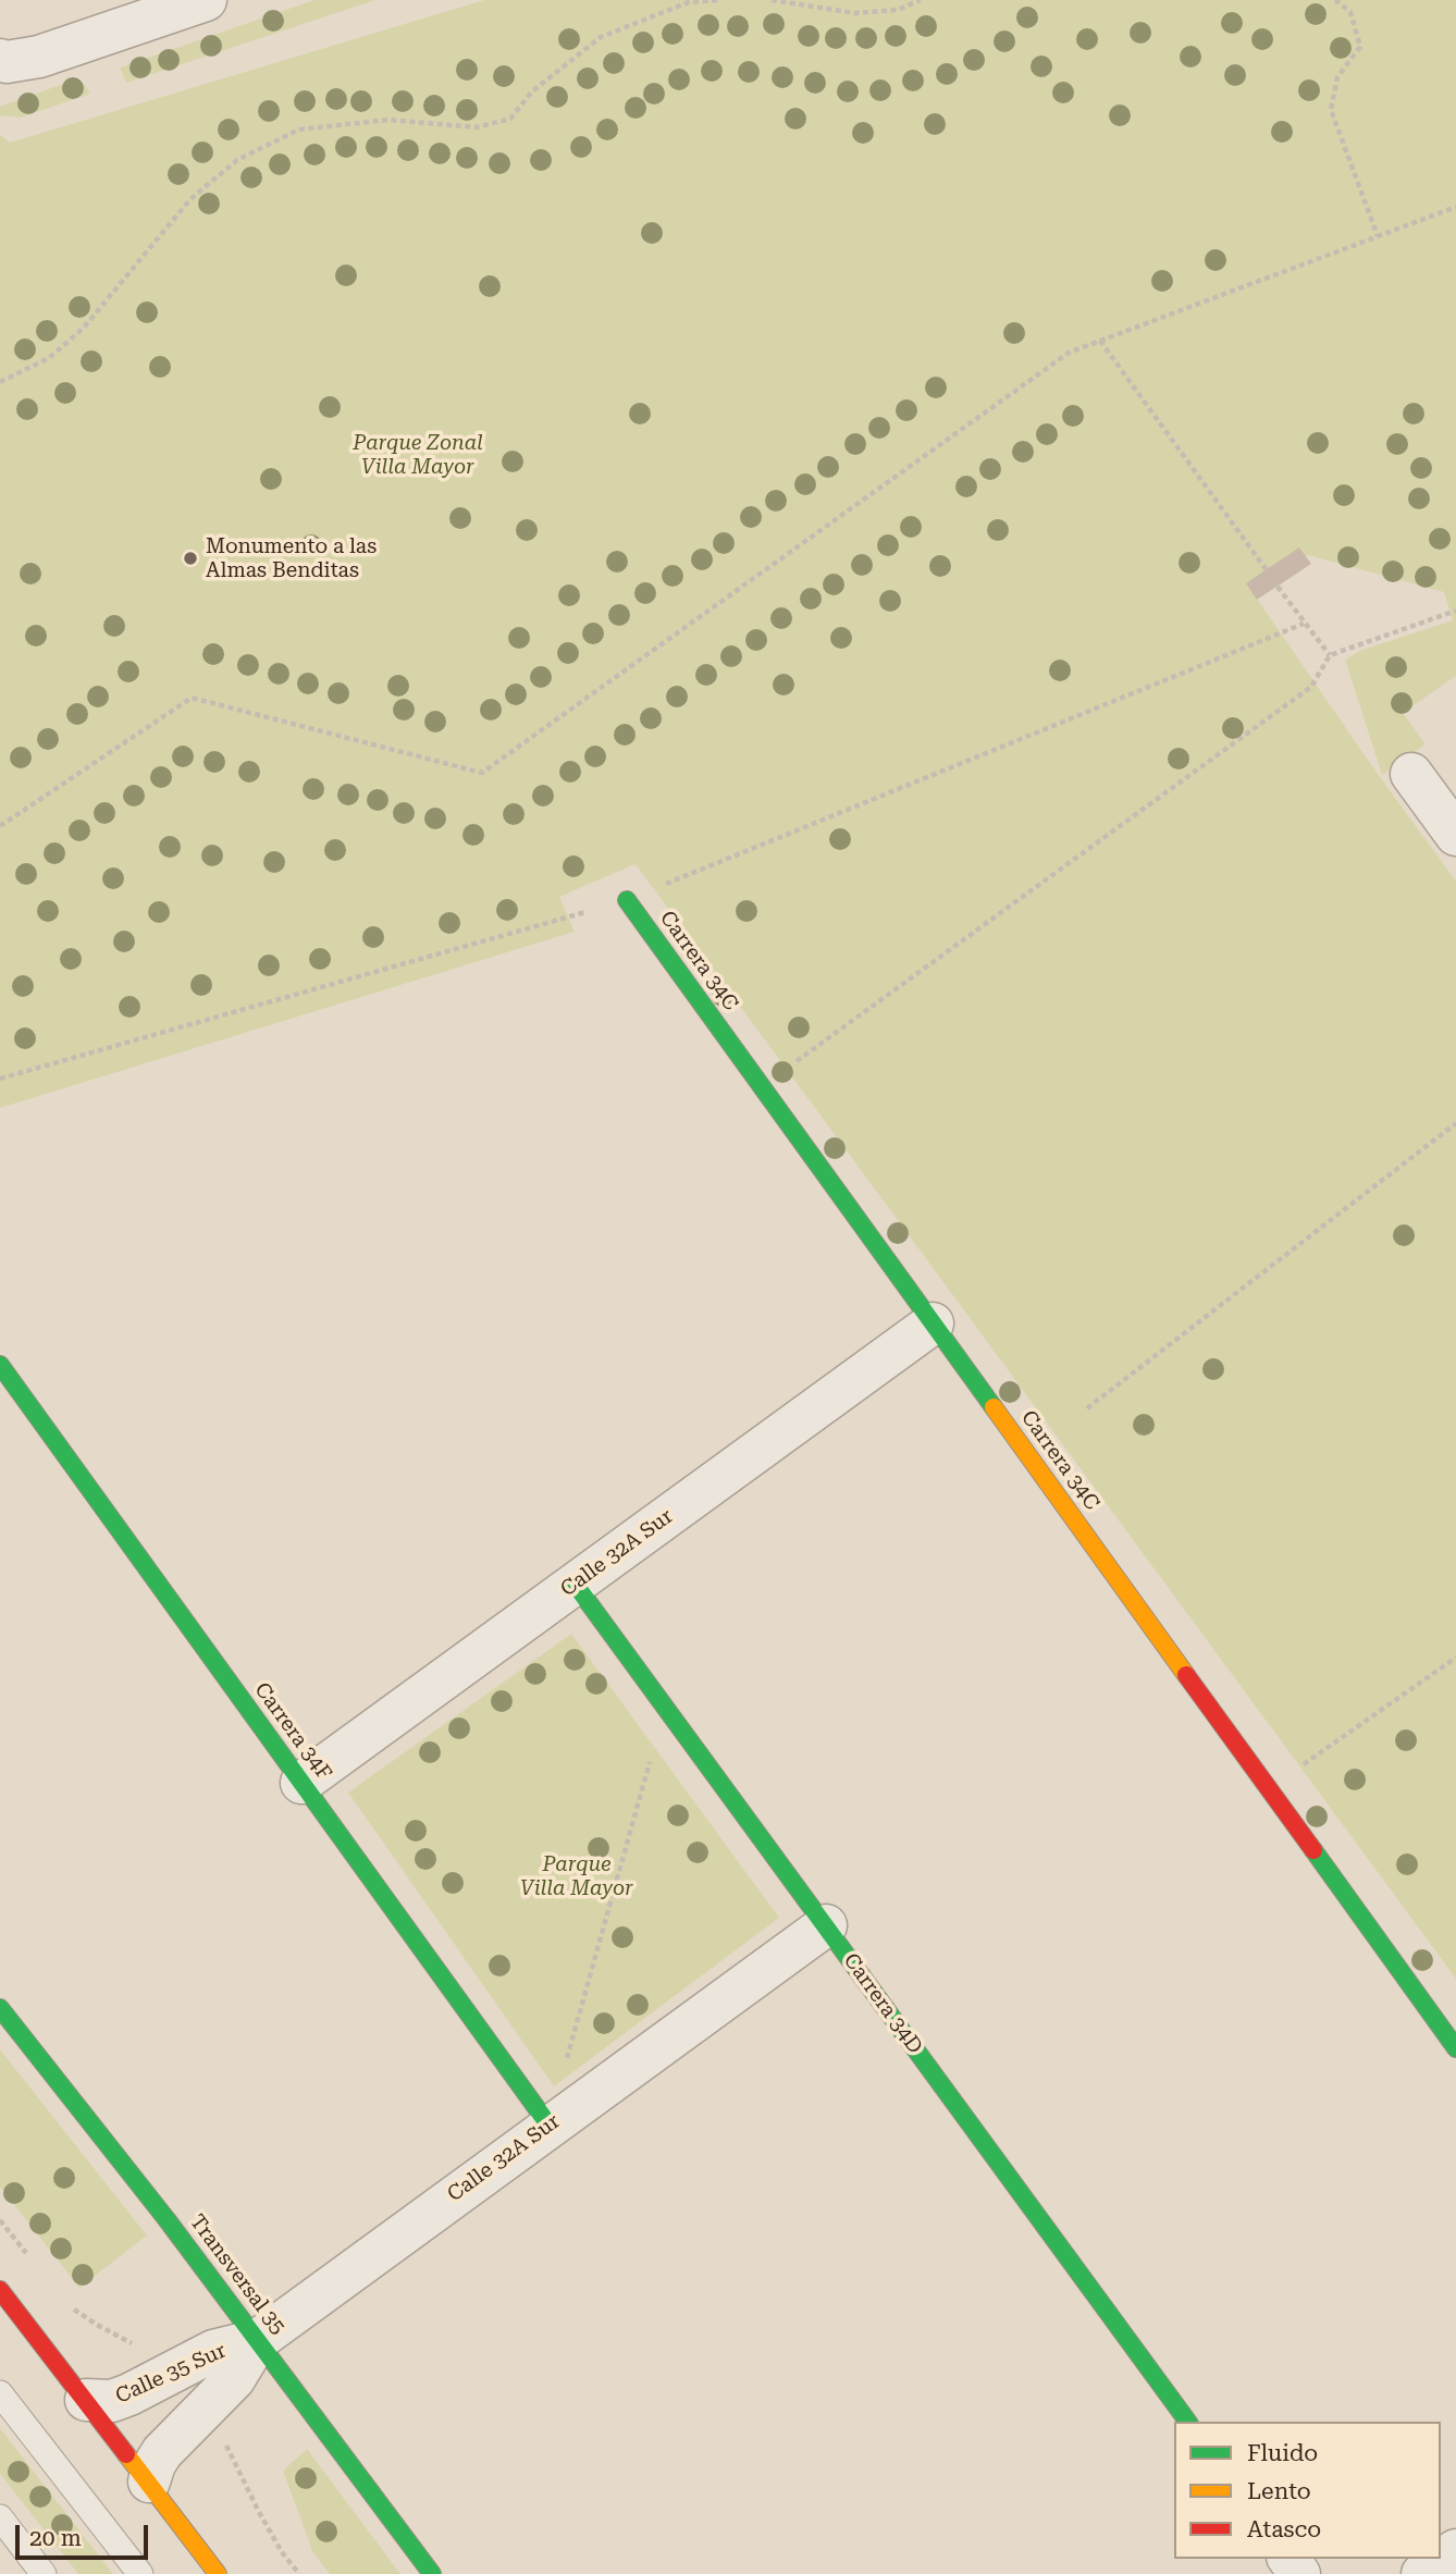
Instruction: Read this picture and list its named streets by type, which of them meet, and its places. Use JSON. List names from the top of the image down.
{
  "streets": {
    "main road": [
      "Carrera 34C",
      "Carrera 34F",
      "Carrera 34D",
      "Transversal 35"
    ],
    "street": ["Calle 32A Sur", "Calle 35 Sur"]
  },
  "crossings": [
    ["Carrera 34C", "Calle 32A Sur"],
    ["Calle 32A Sur", "Carrera 34F"],
    ["Calle 32A Sur", "Carrera 34D"],
    ["Calle 32A Sur", "Transversal 35"],
    ["Calle 32A Sur", "Calle 35 Sur"],
    ["Transversal 35", "Calle 35 Sur"]
  ],
  "parks": ["Parque Zonal Villa Mayor", "Parque Villa Mayor"],
  "places": ["Monumento a las Almas Benditas"],
  "legend": ["Fluido", "Lento", "Atasco"],
  "scale_bar": "20 m"
}
